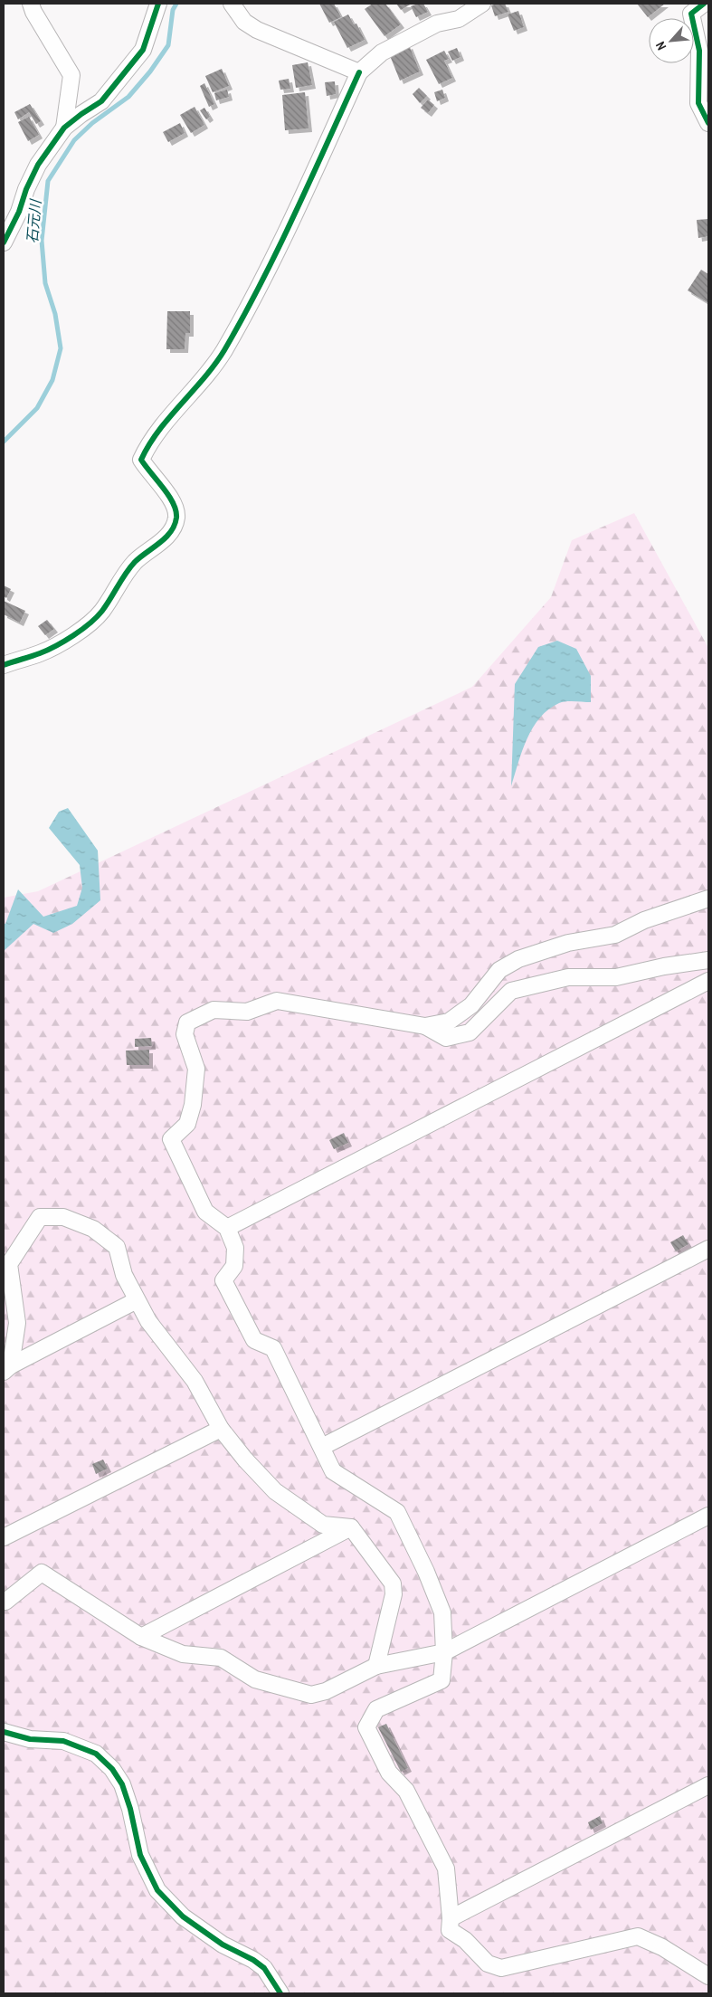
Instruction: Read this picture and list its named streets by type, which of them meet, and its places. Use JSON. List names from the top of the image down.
{
  "water": ["石元川"],
  "north": "bottom left"
}
